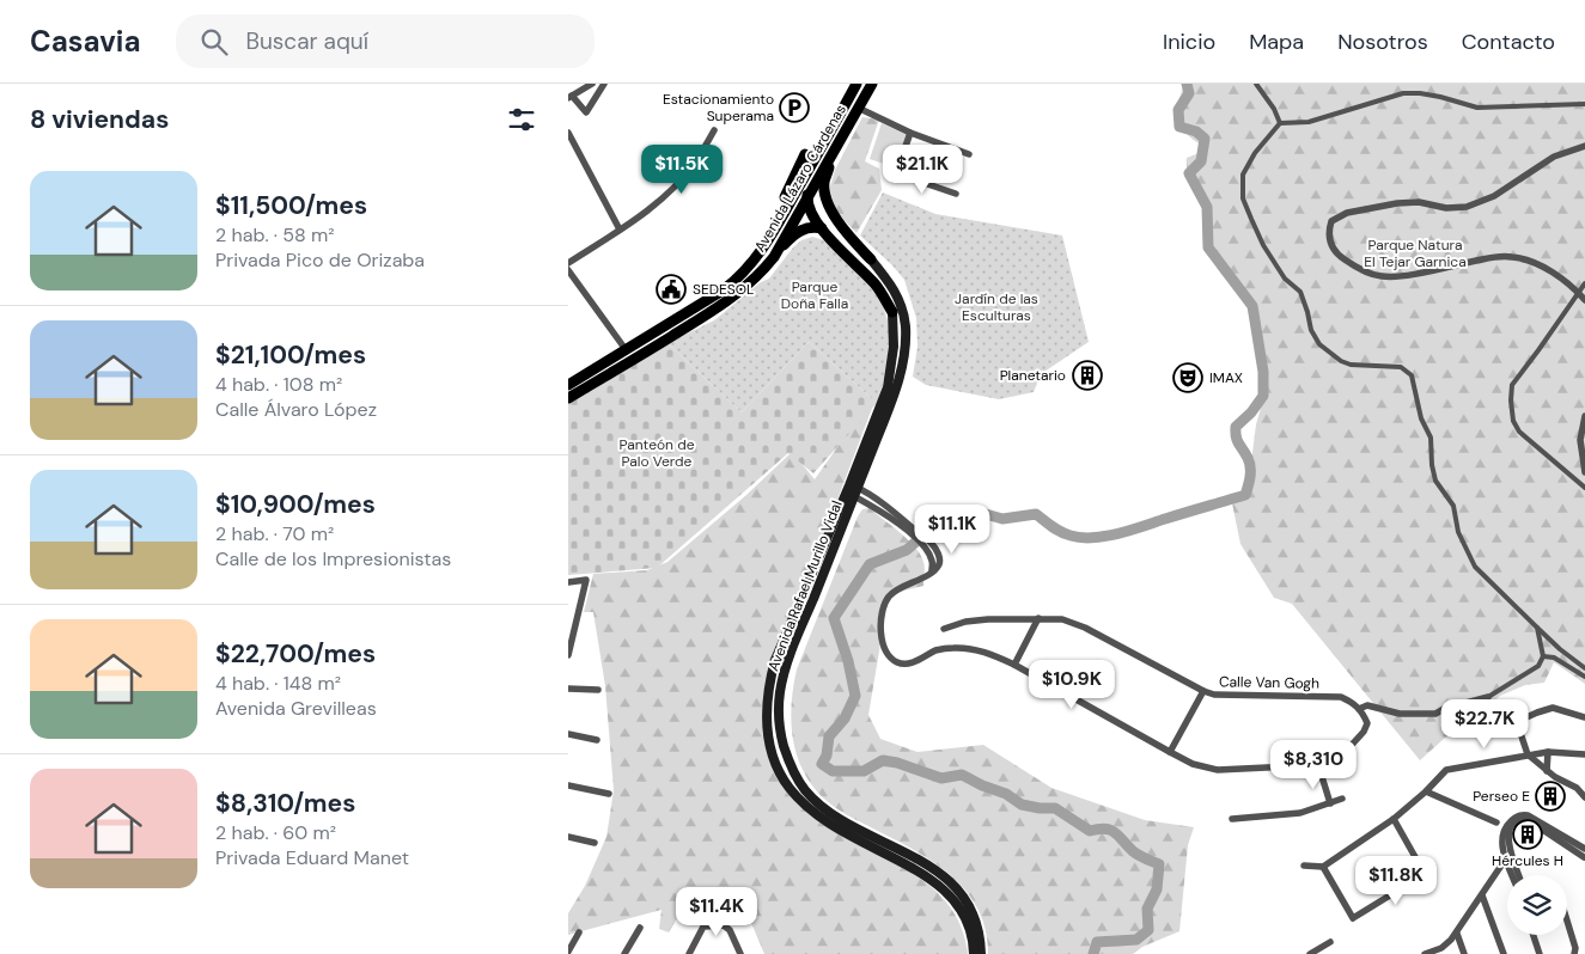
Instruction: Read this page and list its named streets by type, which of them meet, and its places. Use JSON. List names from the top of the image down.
{
  "streets": {
    "highway": ["Avenida Lázaro Cárdenas"],
    "main road": ["Avenida Rafael Murillo Vidal"],
    "street": ["Calle Van Gogh"]
  },
  "parks": [
    "Parque Natura El Tejar Garnica",
    "Parque Doña Falla",
    "Jardín de las Esculturas",
    "Panteón de Palo Verde"
  ],
  "places": {
    "parking": ["Estacionamiento Superama"],
    "public building": ["SEDESOL"],
    "building": ["Planetario", "Perseo E", "Hércules H"],
    "theatre": ["IMAX"]
  },
  "page": {
    "header": "Casavia",
    "search": "Buscar aquí",
    "nav": [
      "Inicio",
      "Mapa",
      "Nosotros",
      "Contacto"
    ],
    "heading": "8 viviendas",
    "price": [
      "$11.5K",
      "$21.1K",
      "$11.1K",
      "$10.9K",
      "$22.7K",
      "$8,310",
      "$11.8K",
      "$11.4K"
    ],
    "list": [
      {
        "name": "$11,500/mes",
        "note": "2 hab. · 58 m² · Privada Pico de Orizaba"
      },
      {
        "name": "$21,100/mes",
        "note": "4 hab. · 108 m² · Calle Álvaro López"
      },
      {
        "name": "$10,900/mes",
        "note": "2 hab. · 70 m² · Calle de los Impresionistas"
      },
      {
        "name": "$22,700/mes",
        "note": "4 hab. · 148 m² · Avenida Grevilleas"
      },
      {
        "name": "$8,310/mes",
        "note": "2 hab. · 60 m² · Privada Eduard Manet"
      }
    ]
  }
}
